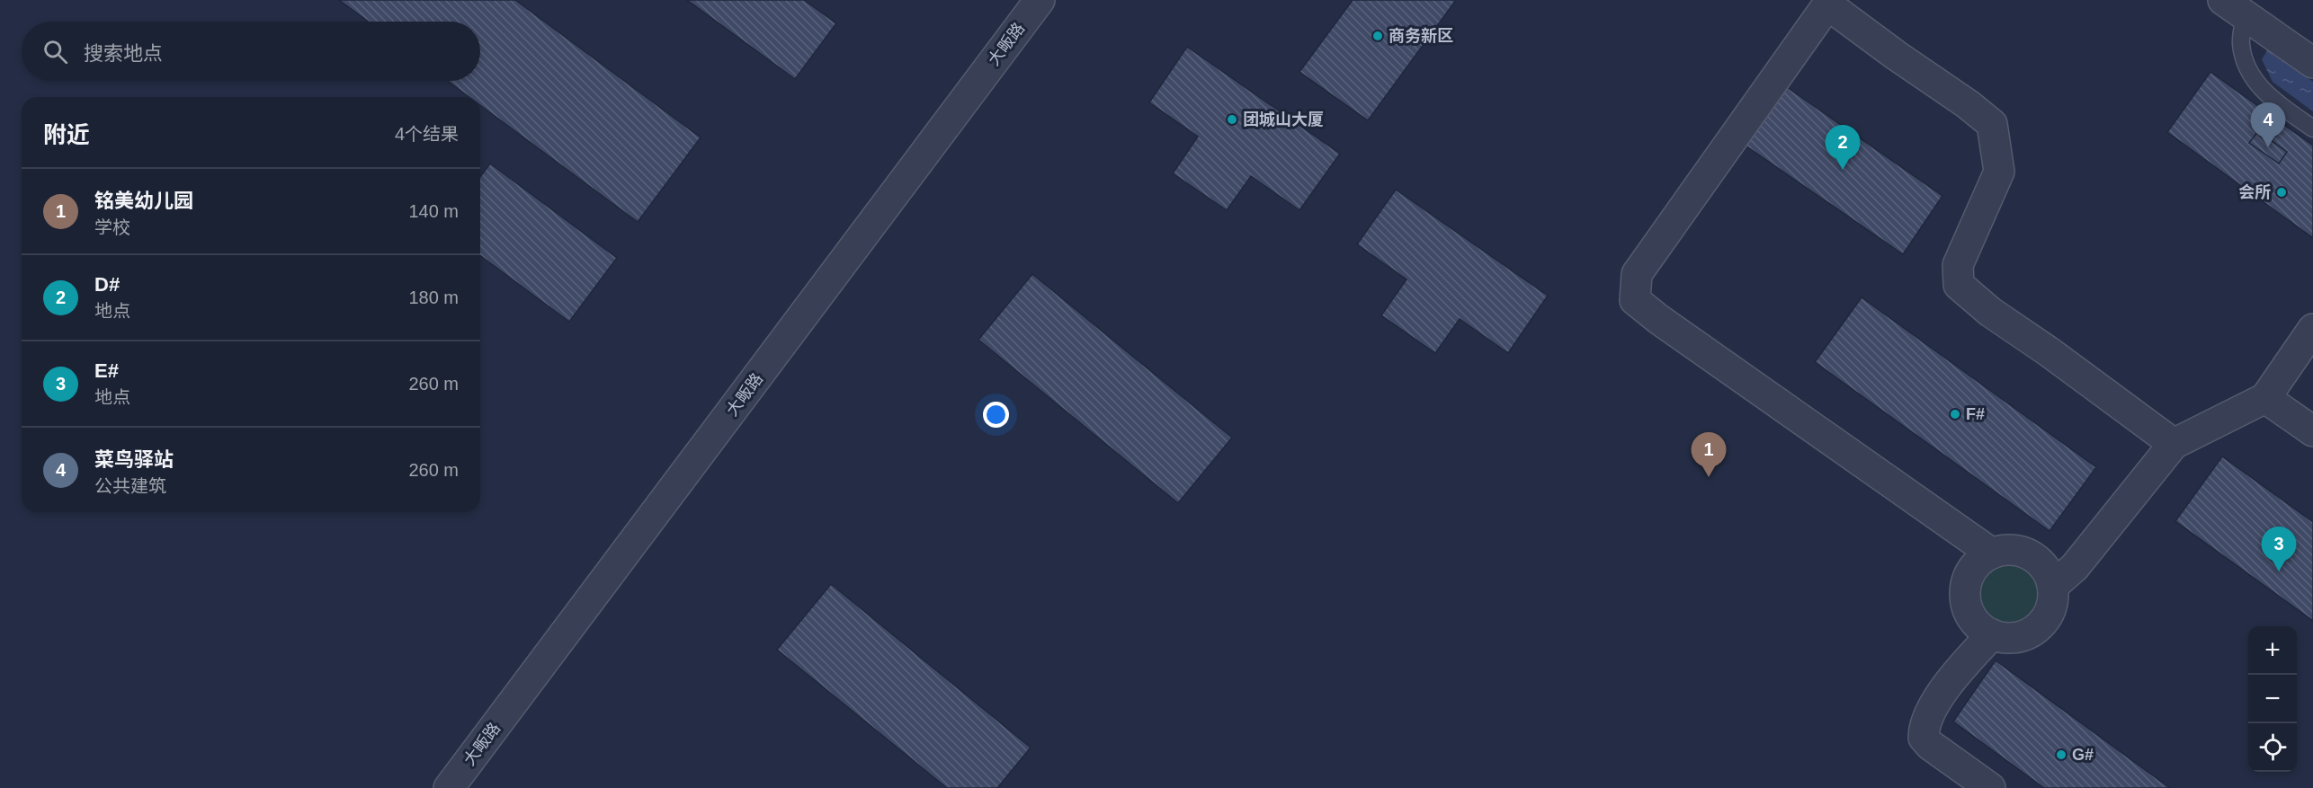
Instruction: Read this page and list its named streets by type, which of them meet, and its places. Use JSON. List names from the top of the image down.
{
  "streets": {
    "street": ["大畈路"]
  },
  "places": [
    "商务新区",
    "团城山大厦",
    "会所",
    "F#",
    "G#"
  ],
  "page": {
    "search": "搜索地点",
    "heading": ["附近", "4个结果"],
    "pins": [
      "4",
      "2",
      "1",
      "3"
    ],
    "list": [
      {
        "mark": "1",
        "name": "铭美幼儿园",
        "note": "学校",
        "value": "140 m"
      },
      {
        "mark": "2",
        "name": "D#",
        "note": "地点",
        "value": "180 m"
      },
      {
        "mark": "3",
        "name": "E#",
        "note": "地点",
        "value": "260 m"
      },
      {
        "mark": "4",
        "name": "菜鸟驿站",
        "note": "公共建筑",
        "value": "260 m"
      }
    ],
    "map_buttons": ["+", "−"]
  }
}
